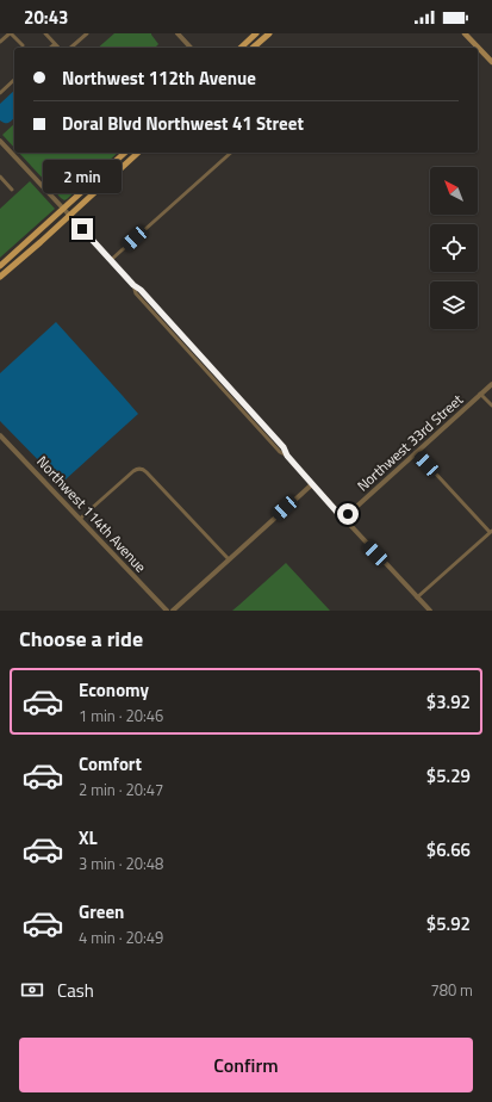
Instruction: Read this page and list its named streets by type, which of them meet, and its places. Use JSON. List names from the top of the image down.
{
  "streets": {
    "street": ["Northwest 33rd Street", "Northwest 114th Avenue"]
  },
  "north": "top left",
  "page": {
    "status": "20:43",
    "banner": ["Northwest 112th Avenue", "Doral Blvd Northwest 41 Street"],
    "bubble": "2 min",
    "heading": "Choose a ride",
    "list": [
      {
        "name": "Economy",
        "note": "1 min · 20:46",
        "value": "$3.92"
      },
      {
        "name": "Comfort",
        "note": "2 min · 20:47",
        "value": "$5.29"
      },
      {
        "name": "XL",
        "note": "3 min · 20:48",
        "value": "$6.66"
      },
      {
        "name": "Green",
        "note": "4 min · 20:49",
        "value": "$5.92"
      }
    ],
    "pay": ["Cash", "780 m"],
    "buttons": "Confirm"
  }
}
